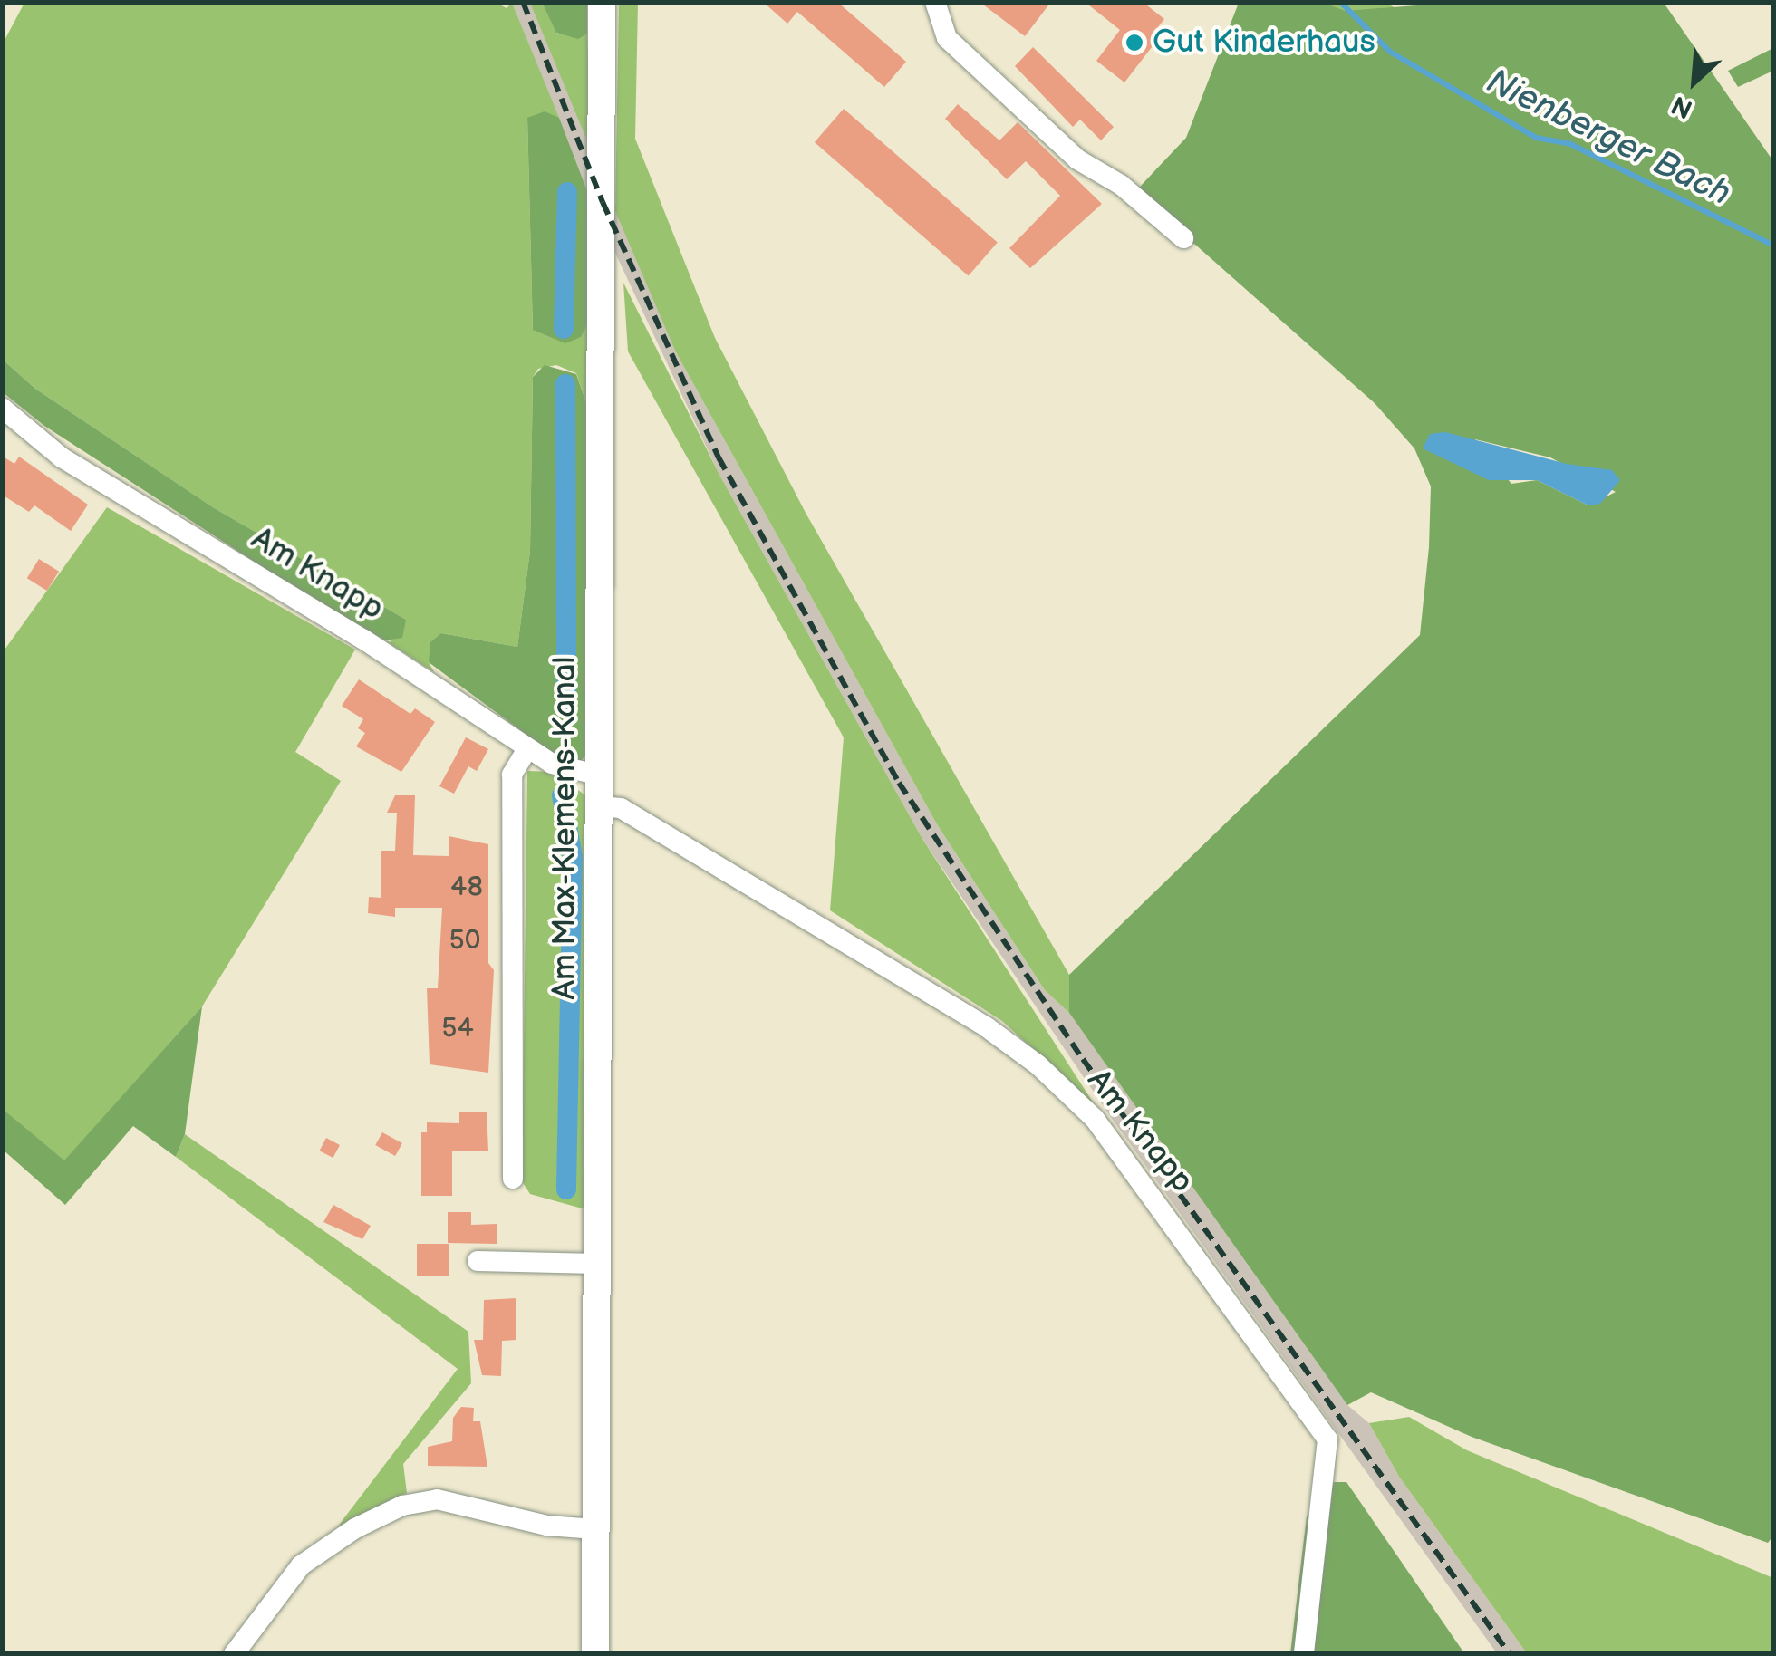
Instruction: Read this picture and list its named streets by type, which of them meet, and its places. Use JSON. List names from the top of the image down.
{
  "streets": {
    "main road": ["Am Max-Klemens-Kanal"],
    "street": ["Am Knapp"]
  },
  "crossings": [
    ["Am Knapp", "Am Max-Klemens-Kanal"]
  ],
  "water": ["Nienberger Bach"],
  "places": ["Gut Kinderhaus"],
  "house_numbers": ["48", "50", "54"],
  "north": "bottom left"
}
